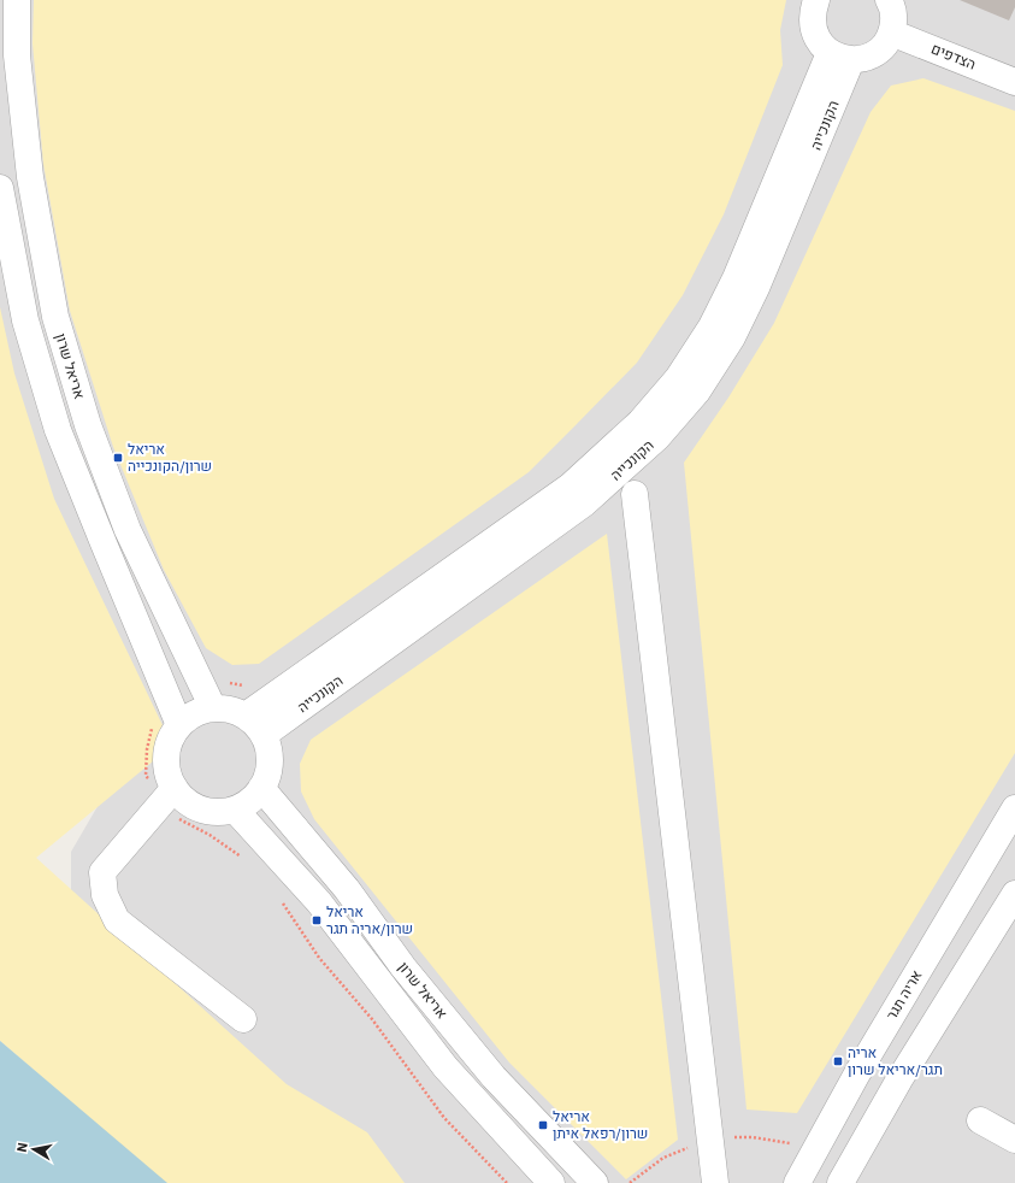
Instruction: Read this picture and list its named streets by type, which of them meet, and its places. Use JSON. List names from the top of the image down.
{
  "streets": {
    "street": [
      "הצדפים",
      "הקונכייה",
      "אריאל שרון",
      "אריה תגר"
    ]
  },
  "crossings": [
    ["הקונכייה", "אריאל שרון"]
  ],
  "places": {
    "transit": [
      "אריאל שרון/הקונכייה",
      "אריאל שרון/אריה תגר",
      "אריה תגר/אריאל שרון",
      "אריאל שרון/רפאל איתן"
    ]
  },
  "north": "left"
}
